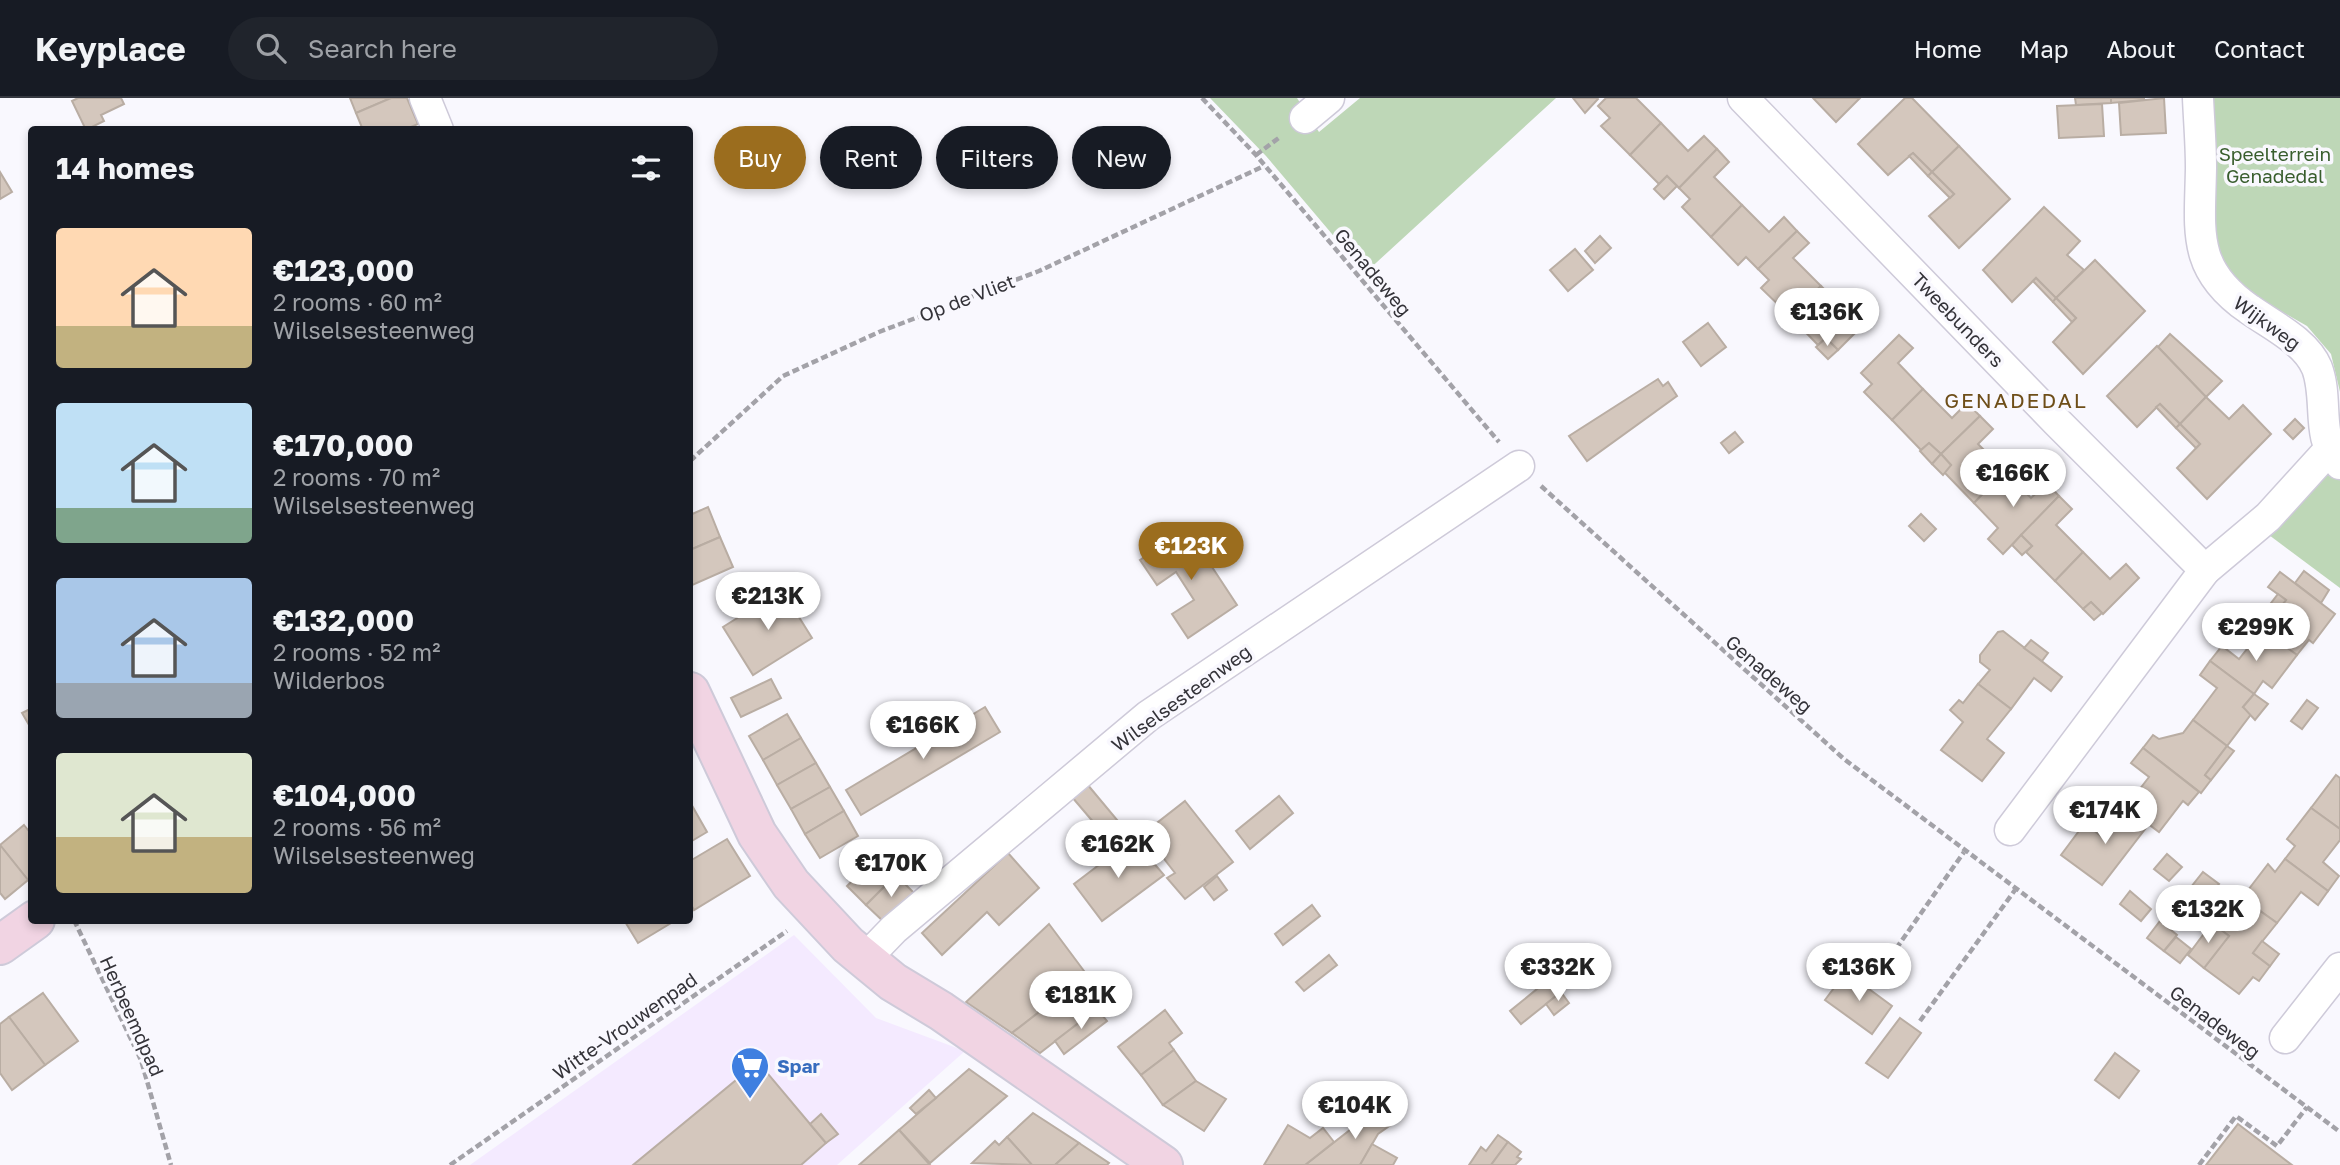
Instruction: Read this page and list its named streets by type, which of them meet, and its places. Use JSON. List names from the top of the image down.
{
  "streets": {
    "street": ["Tweebunders", "Wijkweg", "Wilselsesteenweg"],
    "path": [
      "Genadeweg",
      "Op de Vliet",
      "Herbeemdpad",
      "Witte-Vrouwenpad"
    ]
  },
  "crossings": [
    ["Genadeweg", "Op de Vliet"],
    ["Genadeweg", "Wilselsesteenweg"]
  ],
  "districts": ["GENADEDAL"],
  "parks": ["Speelterrein Genadedal"],
  "places": {
    "supermarket": ["Spar"]
  },
  "page": {
    "header": "Keyplace",
    "search": "Search here",
    "nav": [
      "Home",
      "Map",
      "About",
      "Contact"
    ],
    "chip": [
      "Buy",
      "Rent",
      "Filters",
      "New"
    ],
    "heading": "14 homes",
    "list": [
      {
        "name": "€123,000",
        "note": "2 rooms · 60 m² · Wilselsesteenweg"
      },
      {
        "name": "€170,000",
        "note": "2 rooms · 70 m² · Wilselsesteenweg"
      },
      {
        "name": "€132,000",
        "note": "2 rooms · 52 m² · Wilderbos"
      },
      {
        "name": "€104,000",
        "note": "2 rooms · 56 m² · Wilselsesteenweg"
      }
    ],
    "price": [
      "€136K",
      "€166K",
      "€123K",
      "€213K",
      "€299K",
      "€166K",
      "€174K",
      "€162K",
      "€170K",
      "€132K",
      "€332K",
      "€136K",
      "€181K",
      "€104K"
    ]
  }
}
